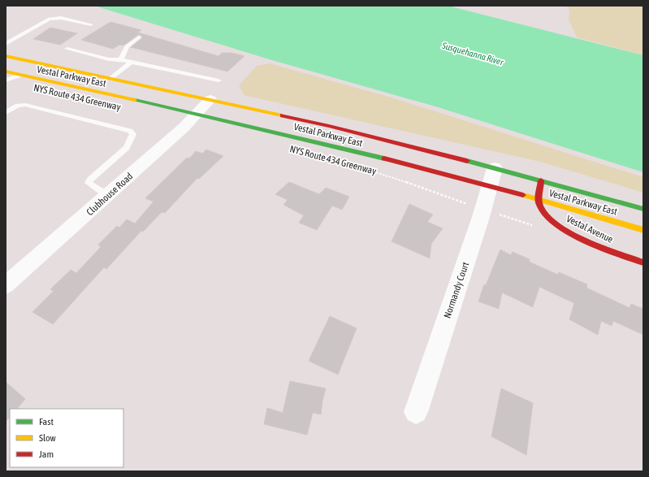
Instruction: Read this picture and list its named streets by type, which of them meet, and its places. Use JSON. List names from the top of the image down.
{
  "streets": {
    "main road": ["Vestal Parkway East", "Vestal Avenue"],
    "street": ["Clubhouse Road", "Normandy Court"],
    "path": ["NYS Route 434 Greenway"]
  },
  "crossings": [
    ["Vestal Parkway East", "Clubhouse Road"],
    ["Vestal Parkway East", "Vestal Avenue"],
    ["Vestal Parkway East", "Normandy Court"],
    ["NYS Route 434 Greenway", "Normandy Court"]
  ],
  "water": ["Susquehanna River"],
  "legend": ["Fast", "Slow", "Jam"]
}
